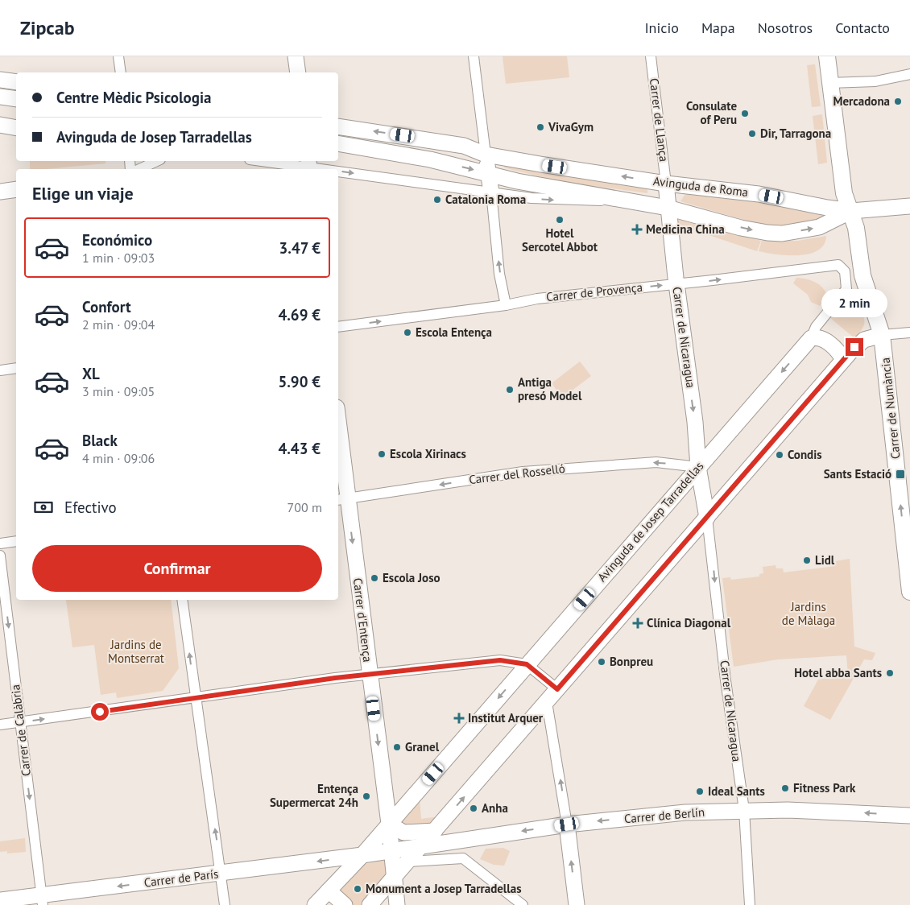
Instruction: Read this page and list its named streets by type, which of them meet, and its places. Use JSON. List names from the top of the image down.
{
  "streets": {
    "main road": [
      "Carrer de Llança",
      "Avinguda de Roma",
      "Carrer de Nicaragua",
      "Carrer de Numància",
      "Avinguda de Josep Tarradellas",
      "Carrer d'Entença",
      "Carrer de Berlín",
      "Carrer de París"
    ],
    "street": ["Carrer de Provença", "Carrer del Rosselló", "Carrer de Calàbria"]
  },
  "crossings": [
    ["Carrer de Llança", "Avinguda de Roma"],
    ["Carrer de Llança", "Carrer de Nicaragua"],
    ["Avinguda de Roma", "Carrer de Nicaragua"],
    ["Avinguda de Roma", "Carrer de Numància"],
    ["Carrer de Provença", "Carrer de Nicaragua"],
    ["Carrer de Provença", "Avinguda de Josep Tarradellas"],
    ["Carrer de Nicaragua", "Carrer del Rosselló"],
    ["Carrer de Nicaragua", "Avinguda de Josep Tarradellas"],
    ["Carrer de Nicaragua", "Carrer de Berlín"],
    ["Carrer del Rosselló", "Avinguda de Josep Tarradellas"],
    ["Carrer del Rosselló", "Carrer d'Entença"],
    ["Avinguda de Josep Tarradellas", "Carrer d'Entença"],
    ["Avinguda de Josep Tarradellas", "Carrer de París"],
    ["Carrer de Calàbria", "Carrer de París"]
  ],
  "one_way": [
    "Carrer de Provença",
    "Carrer de Nicaragua",
    "Carrer de Numància",
    "Carrer del Rosselló",
    "Avinguda de Josep Tarradellas",
    "Carrer d'Entença",
    "Carrer de Calàbria",
    "Carrer de Berlín",
    "Carrer de París"
  ],
  "parks": ["Jardins de Màlaga", "Jardins de Montserrat"],
  "places": {
    "other": [
      "Mercadona",
      "Consulate of Peru",
      "VivaGym",
      "Dir, Tarragona",
      "Catalonia Roma",
      "Hotel Sercotel Abbot",
      "Escola Entença",
      "Antiga presó Model",
      "Escola Xirinacs",
      "Condis",
      "Lidl",
      "Escola Joso",
      "Bonpreu",
      "Hotel abba Sants",
      "Granel",
      "Fitness Park",
      "Ideal Sants",
      "Entença Supermercat 24h",
      "Anha",
      "Monument a Josep Tarradellas"
    ],
    "health": ["Medicina China", "Clínica Diagonal", "Institut Arquer"],
    "transit": ["Sants Estació"]
  },
  "page": {
    "header": "Zipcab",
    "nav": [
      "Inicio",
      "Mapa",
      "Nosotros",
      "Contacto"
    ],
    "banner": ["Centre Mèdic Psicologia", "Avinguda de Josep Tarradellas"],
    "heading": "Elige un viaje",
    "list": [
      {
        "name": "Económico",
        "note": "1 min · 09:03",
        "value": "3.47 €"
      },
      {
        "name": "Confort",
        "note": "2 min · 09:04",
        "value": "4.69 €"
      },
      {
        "name": "XL",
        "note": "3 min · 09:05",
        "value": "5.90 €"
      },
      {
        "name": "Black",
        "note": "4 min · 09:06",
        "value": "4.43 €"
      }
    ],
    "bubble": "2 min",
    "pay": ["Efectivo", "700 m"],
    "buttons": "Confirmar"
  }
}
